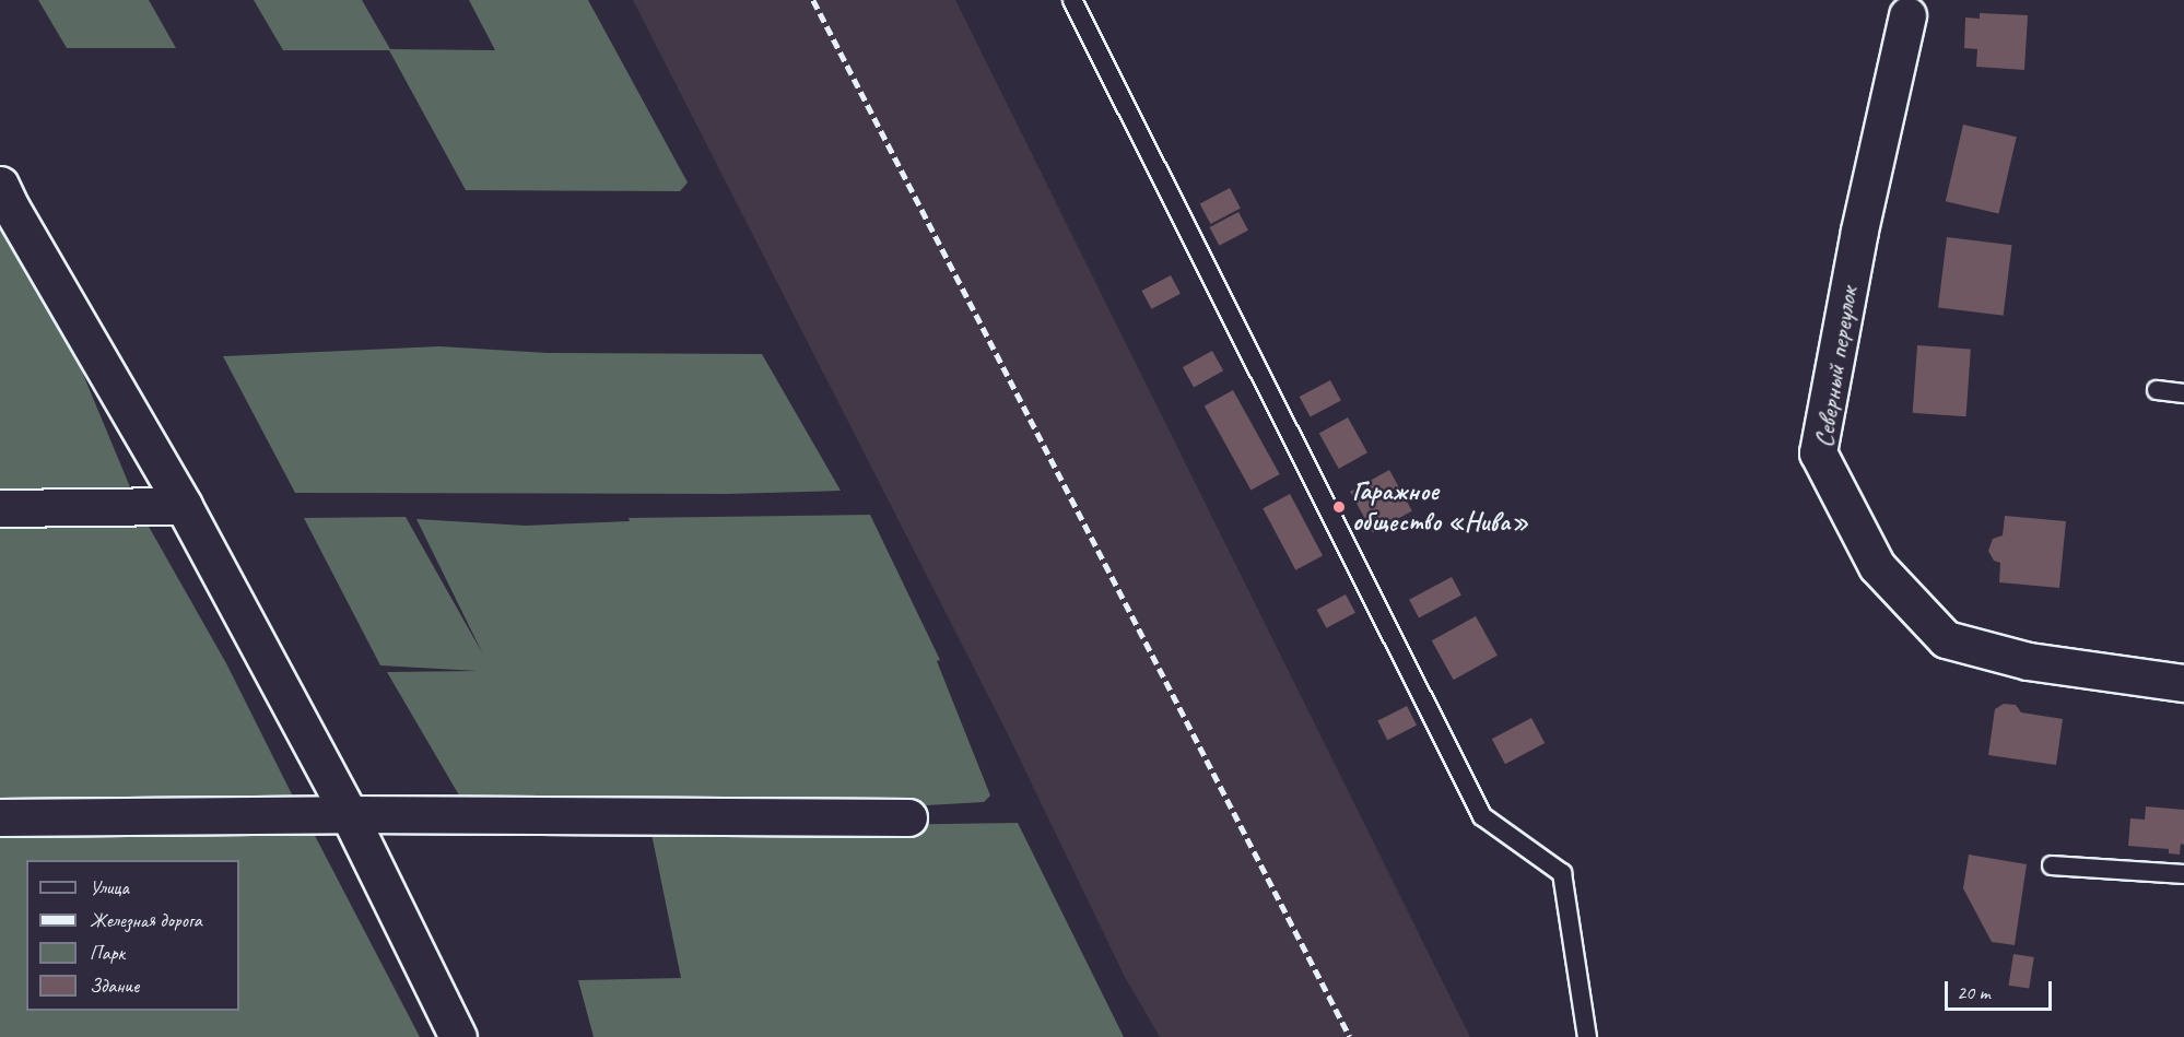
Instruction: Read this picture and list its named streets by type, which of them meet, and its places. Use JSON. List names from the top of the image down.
{
  "streets": {
    "street": ["Северный переулок"]
  },
  "places": ["Гаражное общество «Нива»"],
  "legend": [
    "Улица",
    "Железная дорога",
    "Парк",
    "Здание"
  ],
  "scale_bar": "20 m"
}
